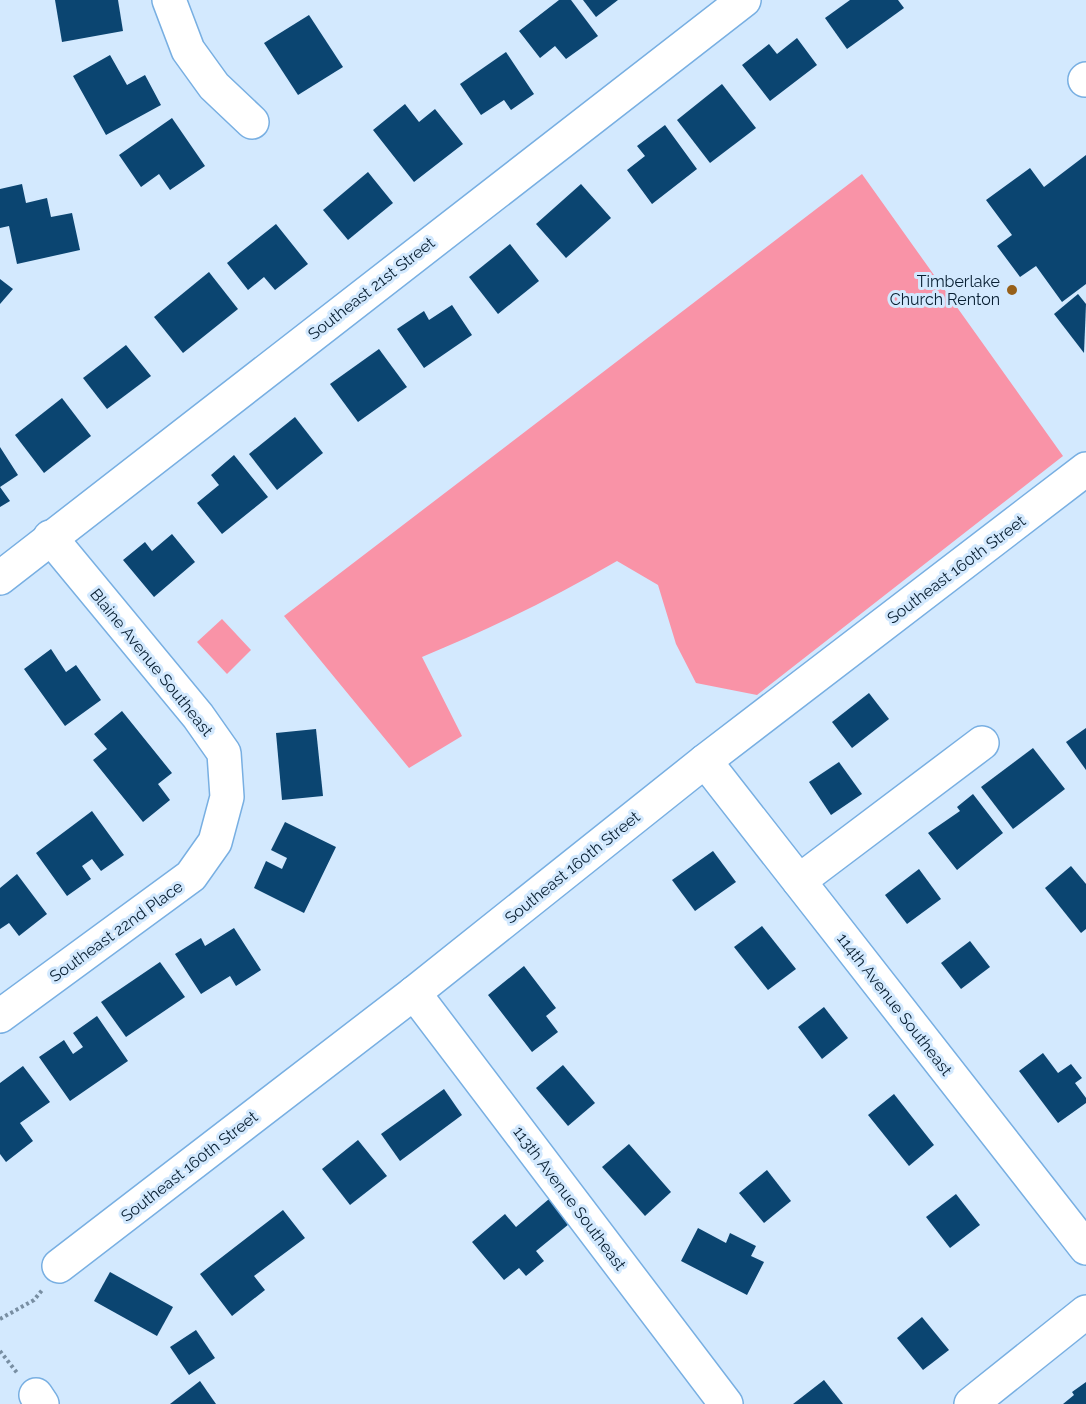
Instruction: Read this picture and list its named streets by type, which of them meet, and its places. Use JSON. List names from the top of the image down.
{
  "streets": {
    "street": [
      "Southeast 21st Street",
      "Southeast 160th Street",
      "Blaine Avenue Southeast",
      "Southeast 22nd Place",
      "114th Avenue Southeast",
      "113th Avenue Southeast"
    ]
  },
  "crossings": [
    ["Southeast 21st Street", "Blaine Avenue Southeast"],
    ["Southeast 160th Street", "114th Avenue Southeast"],
    ["Southeast 160th Street", "113th Avenue Southeast"],
    ["Blaine Avenue Southeast", "Southeast 22nd Place"]
  ],
  "places": ["Timberlake Church Renton"]
}
